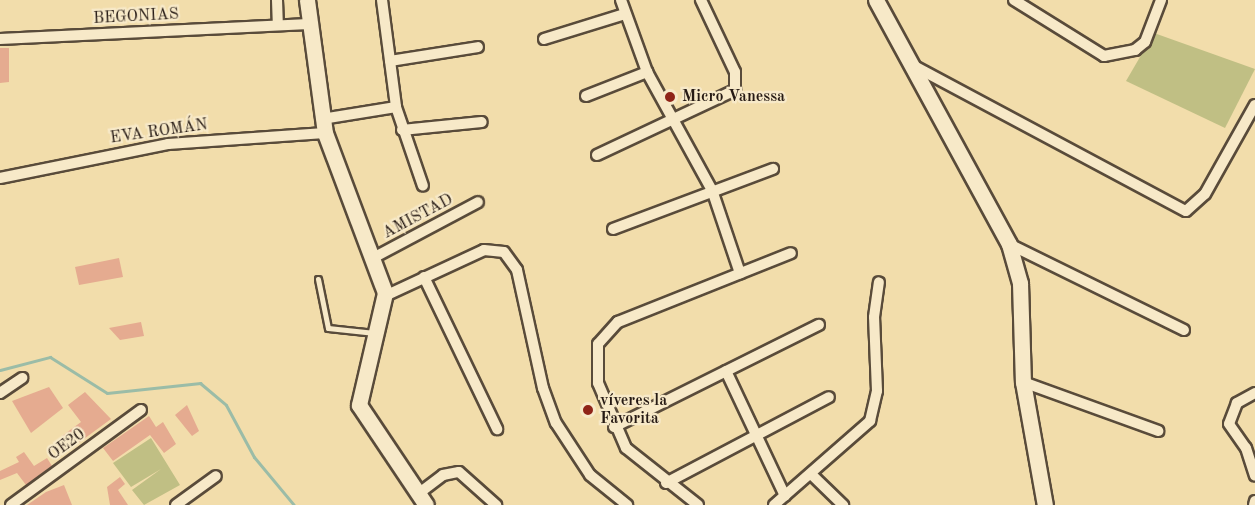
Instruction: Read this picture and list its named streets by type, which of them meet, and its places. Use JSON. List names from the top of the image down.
{
  "streets": {
    "street": [
      "BEGONIAS",
      "EVA ROMÁN",
      "AMISTAD",
      "OE20"
    ]
  },
  "places": ["Micro Vanessa", "víveres la Favorita"]
}
